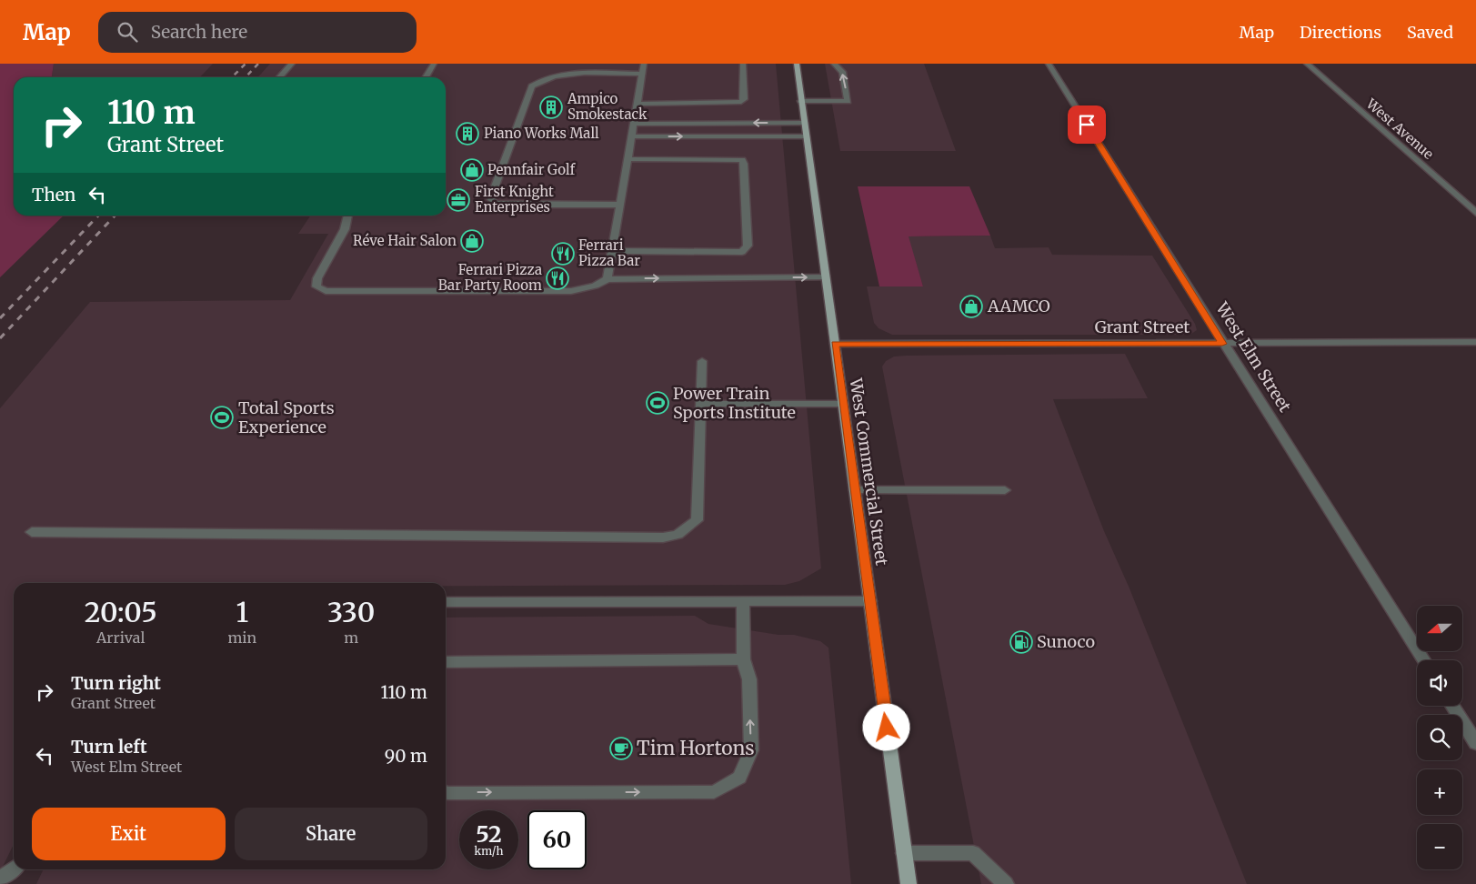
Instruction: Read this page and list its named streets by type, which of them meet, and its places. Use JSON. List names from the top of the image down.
{
  "streets": {
    "main road": ["West Commercial Street"],
    "street": ["West Avenue", "Grant Street", "West Elm Street"]
  },
  "crossings": [
    ["Grant Street", "West Elm Street"],
    ["Grant Street", "West Commercial Street"]
  ],
  "places": {
    "building": ["Ampico Smokestack", "Piano Works Mall"],
    "shop": ["Pennfair Golf", "Réve Hair Salon", "AAMCO"],
    "office": ["First Knight Enterprises"],
    "restaurant": ["Ferrari Pizza Bar", "Ferrari Pizza Bar Party Room"],
    "sports": ["Power Train Sports Institute", "Total Sports Experience"],
    "fuel station": ["Sunoco"],
    "cafe": ["Tim Hortons"]
  },
  "north": "left",
  "page": {
    "header": "Map",
    "search": "Search here",
    "nav": ["Map", "Directions", "Saved"],
    "turn": ["110 m", "Grant Street"],
    "then": "Then",
    "eta": [
      "20:05",
      "Arrival",
      "1",
      "min",
      "330",
      "m"
    ],
    "map_buttons": ["+", "−"],
    "list": [
      {
        "name": "Turn right",
        "note": "Grant Street",
        "value": "110 m"
      },
      {
        "name": "Turn left",
        "note": "West Elm Street",
        "value": "90 m"
      }
    ],
    "buttons": ["Exit", "Share"],
    "speed": "52 km/h",
    "limit": "60"
  }
}
